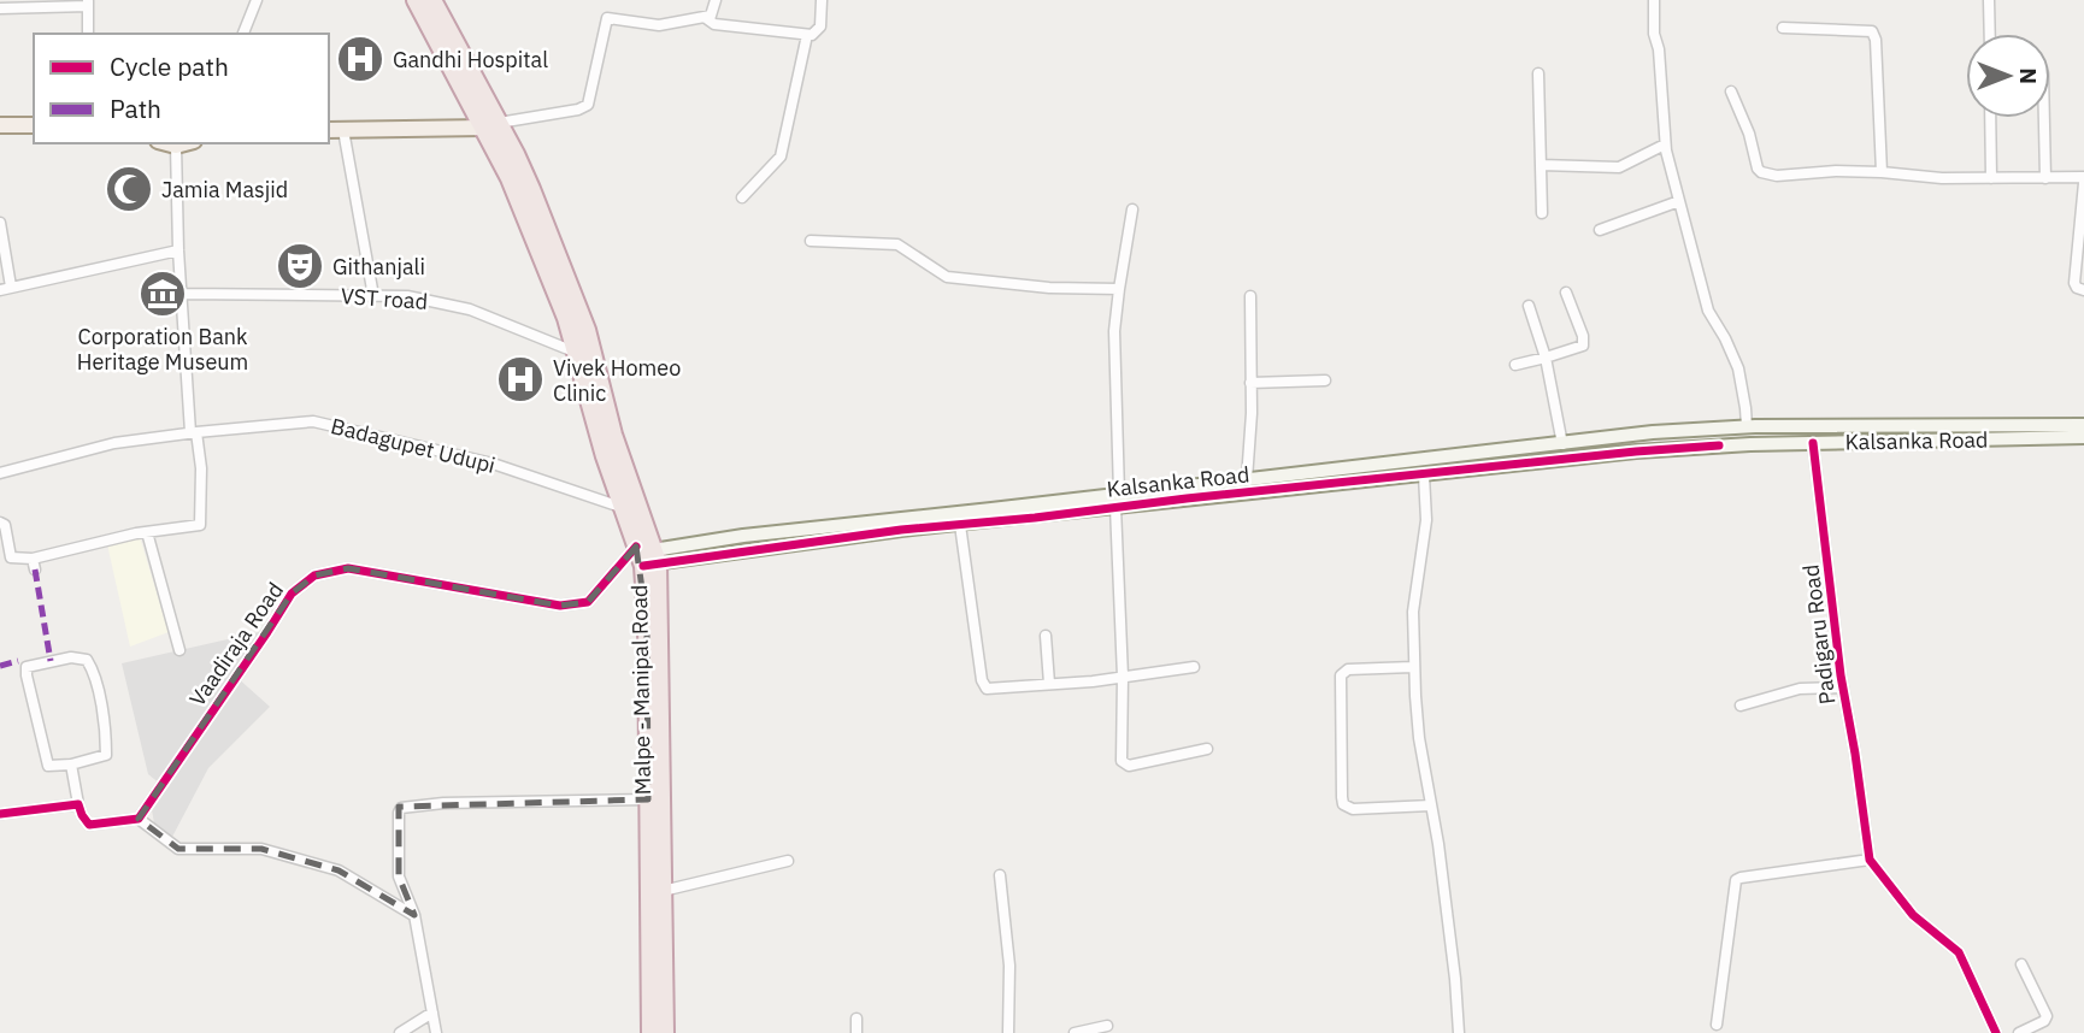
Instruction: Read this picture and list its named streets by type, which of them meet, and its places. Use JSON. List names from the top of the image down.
{
  "streets": {
    "highway": ["Malpe - Manipal Road"],
    "main road": ["Kalsanka Road"],
    "street": [
      "VST road",
      "Badagupet Udupi",
      "Padigaru Road",
      "Vaadiraja Road"
    ]
  },
  "crossings": [
    ["VST road", "Malpe - Manipal Road"],
    ["Kalsanka Road", "Padigaru Road"],
    ["Kalsanka Road", "Vaadiraja Road"],
    ["Kalsanka Road", "Malpe - Manipal Road"],
    ["Badagupet Udupi", "Malpe - Manipal Road"],
    ["Vaadiraja Road", "Malpe - Manipal Road"]
  ],
  "places": {
    "hospital": ["Gandhi Hospital", "Vivek Homeo Clinic"],
    "mosque": ["Jamia Masjid"],
    "theatre": ["Githanjali"],
    "museum": ["Corporation Bank Heritage Museum"]
  },
  "legend": ["Cycle path", "Path"],
  "north": "right"
}
